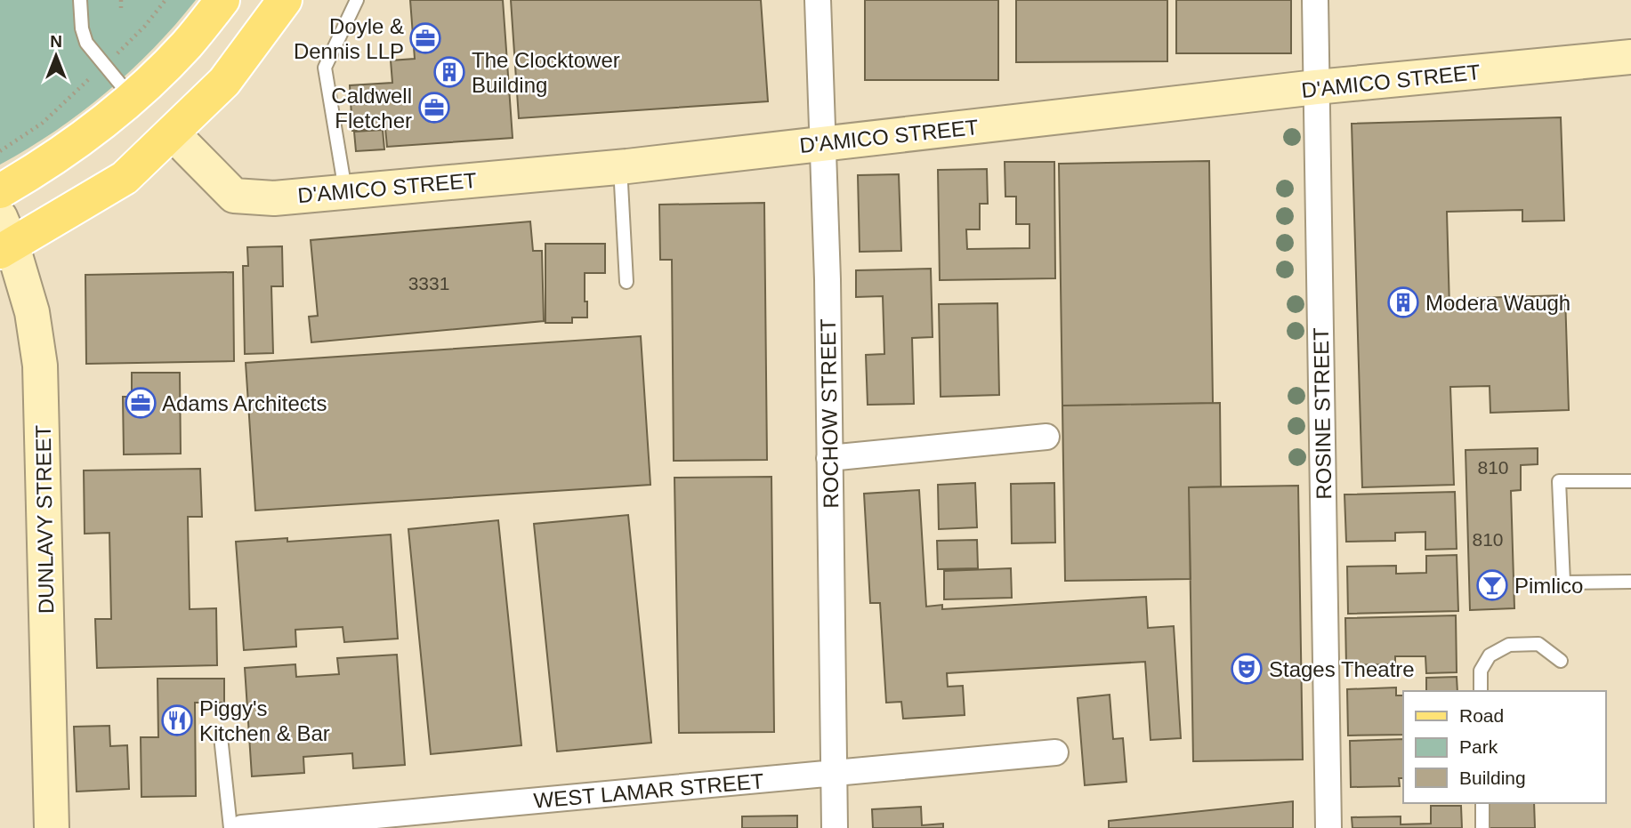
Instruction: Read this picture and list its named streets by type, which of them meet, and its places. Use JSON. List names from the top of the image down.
{
  "streets": {
    "street": [
      "D'AMICO STREET",
      "ROCHOW STREET",
      "ROSINE STREET",
      "DUNLAVY STREET",
      "WEST LAMAR STREET"
    ]
  },
  "crossings": [
    ["D'AMICO STREET", "ROCHOW STREET"],
    ["D'AMICO STREET", "ROSINE STREET"],
    ["ROCHOW STREET", "WEST LAMAR STREET"]
  ],
  "places": {
    "office": ["Doyle & Dennis LLP", "Caldwell Fletcher", "Adams Architects"],
    "building": ["The Clocktower Building", "Modera Waugh"],
    "bar": ["Pimlico"],
    "theatre": ["Stages Theatre"],
    "restaurant": ["Piggy's Kitchen & Bar"]
  },
  "house_numbers": ["3331", "810", "810"],
  "legend": ["Road", "Park", "Building"],
  "north": "top"
}
